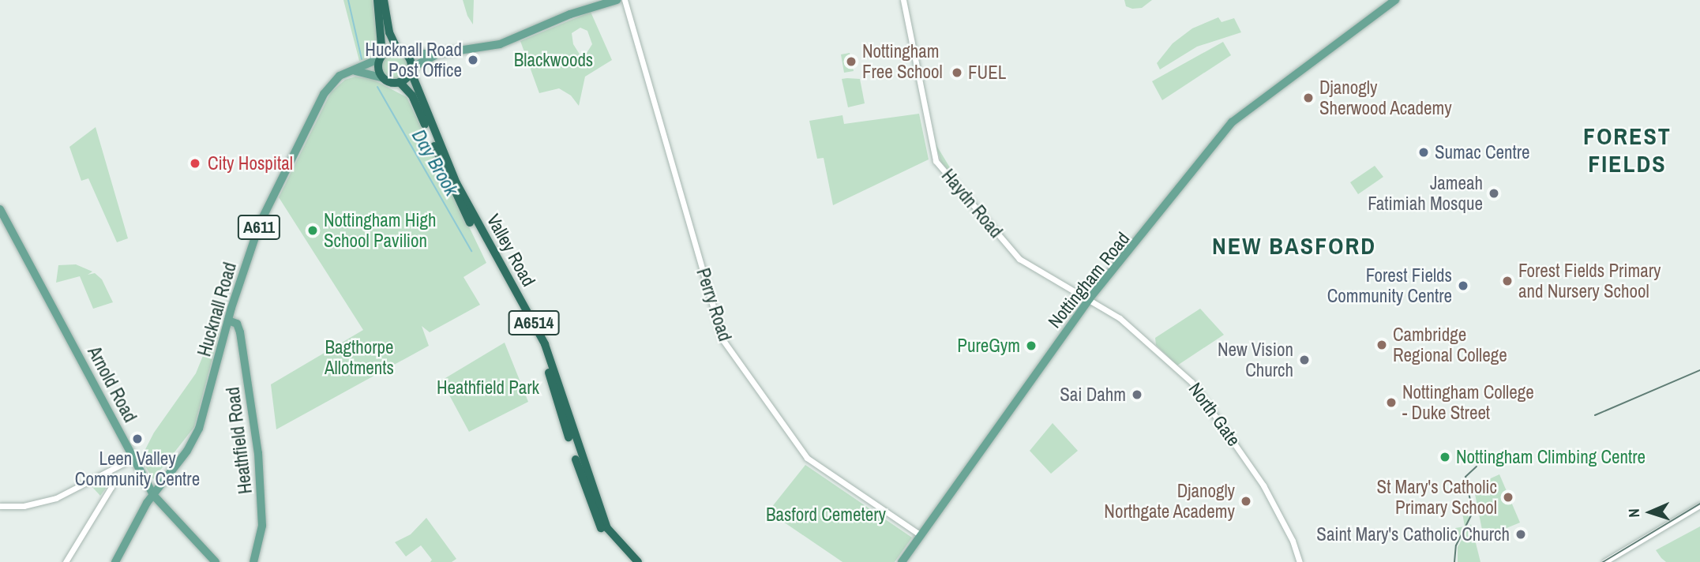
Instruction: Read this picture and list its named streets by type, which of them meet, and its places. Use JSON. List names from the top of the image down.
{
  "streets": {
    "highway": ["Valley Road", "A6514"],
    "main road": [
      "A611",
      "Nottingham Road",
      "Hucknall Road",
      "Arnold Road",
      "Heathfield Road"
    ],
    "street": ["Haydn Road", "Perry Road", "North Gate"]
  },
  "crossings": [
    ["Haydn Road", "Nottingham Road"],
    ["Haydn Road", "North Gate"],
    ["Valley Road", "Hucknall Road"],
    ["Nottingham Road", "Perry Road"],
    ["Nottingham Road", "North Gate"],
    ["Hucknall Road", "Arnold Road"],
    ["Hucknall Road", "Heathfield Road"]
  ],
  "districts": ["FOREST FIELDS", "NEW BASFORD"],
  "water": ["Day Brook"],
  "parks": [
    "Blackwoods",
    "Bagthorpe Allotments",
    "Heathfield Park",
    "Basford Cemetery"
  ],
  "places": [
    "Hucknall Road Post Office",
    "Nottingham Free School",
    "FUEL",
    "Djanogly Sherwood Academy",
    "Sumac Centre",
    "City Hospital",
    "Jameah Fatimiah Mosque",
    "Nottingham High School Pavilion",
    "Forest Fields Primary and Nursery School",
    "Forest Fields Community Centre",
    "Cambridge Regional College",
    "PureGym",
    "New Vision Church",
    "Sai Dahm",
    "Nottingham College - Duke Street",
    "Leen Valley Community Centre",
    "Nottingham Climbing Centre",
    "St Mary's Catholic Primary School",
    "Djanogly Northgate Academy",
    "Saint Mary's Catholic Church"
  ],
  "north": "left"
}
